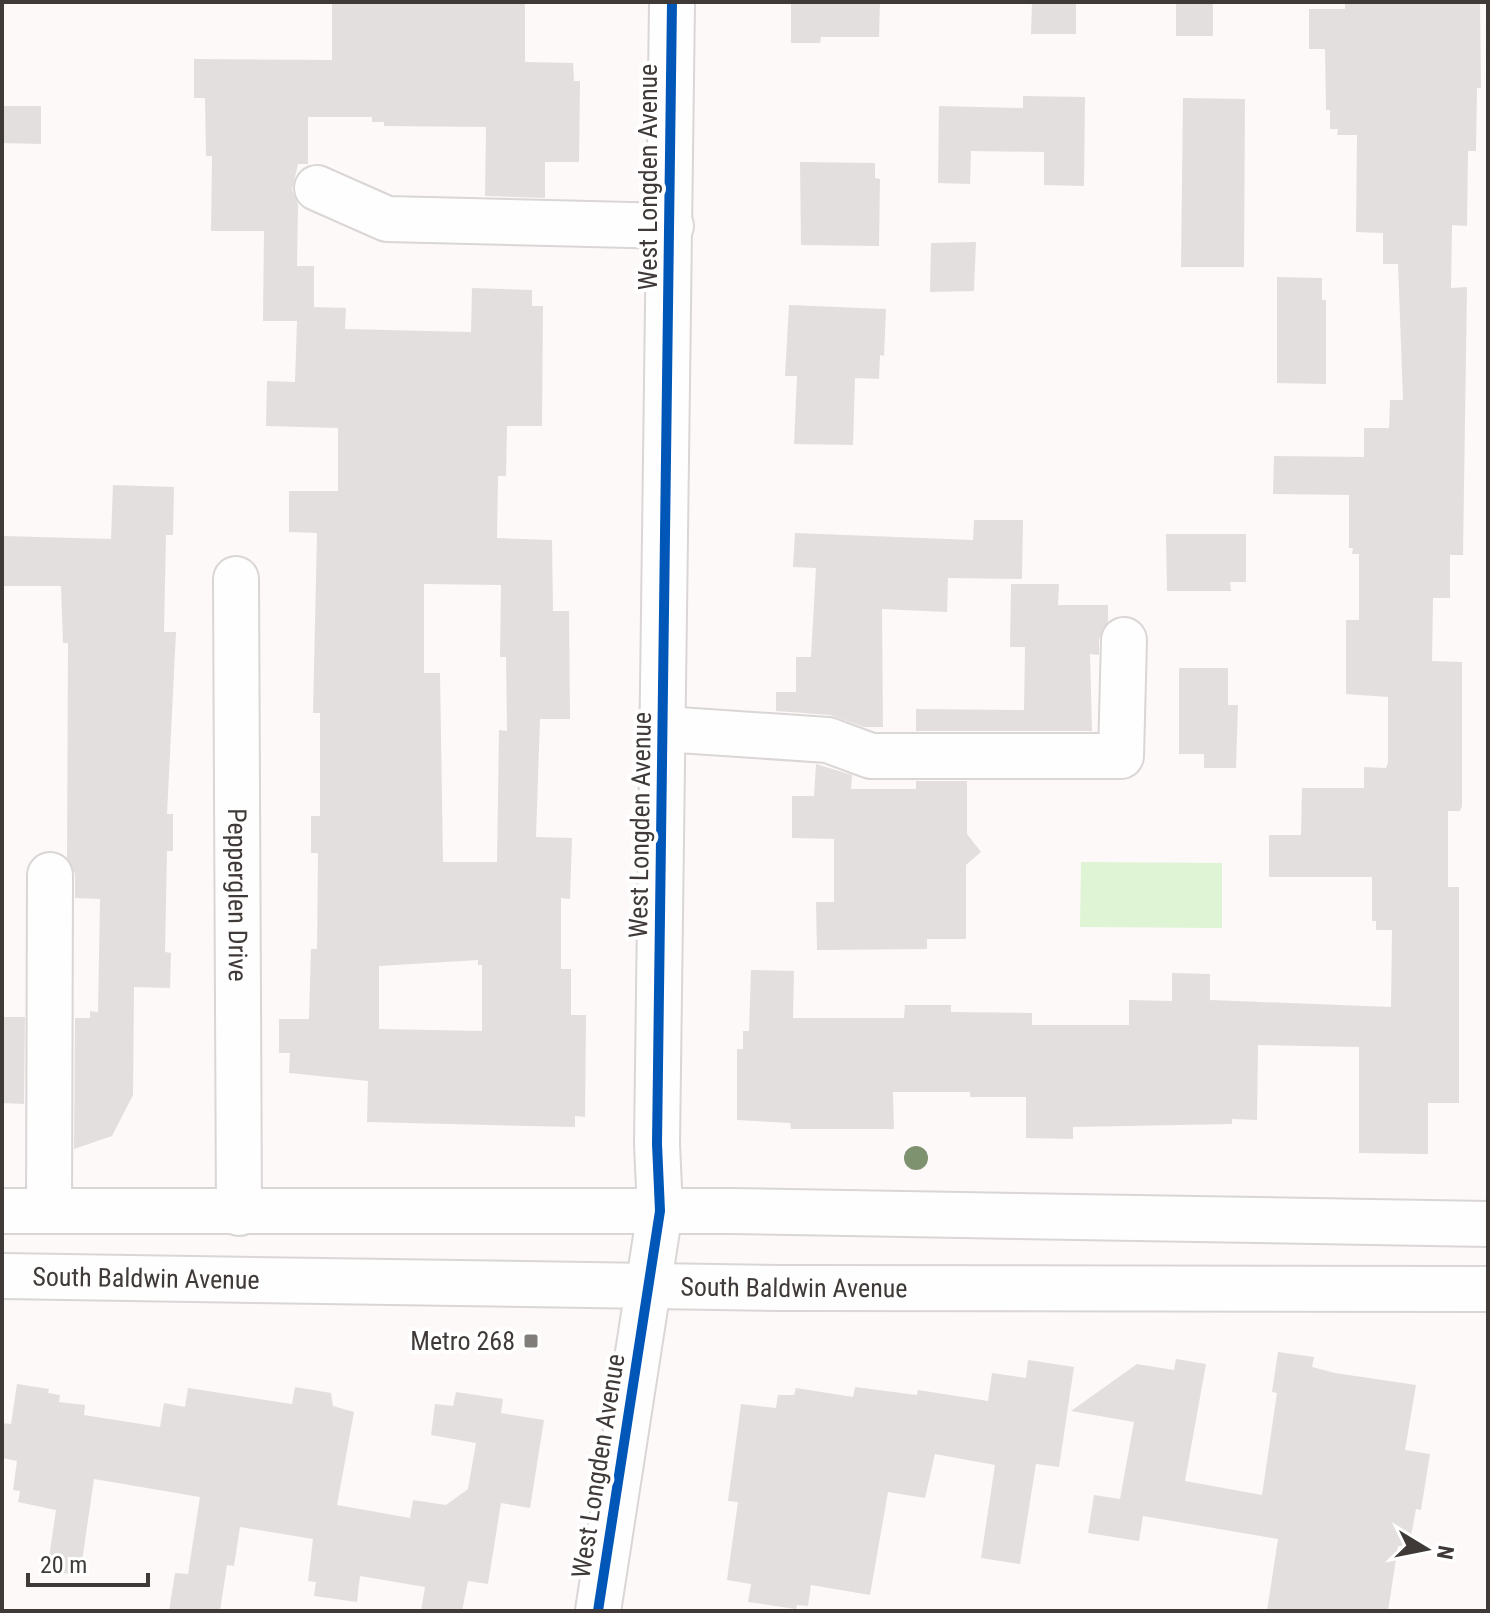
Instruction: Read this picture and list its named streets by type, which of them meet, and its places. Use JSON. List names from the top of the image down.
{
  "streets": {
    "main road": ["West Longden Avenue", "Pepperglen Drive", "South Baldwin Avenue"]
  },
  "crossings": [
    ["West Longden Avenue", "South Baldwin Avenue"]
  ],
  "places": {
    "transit": ["Metro 268"]
  },
  "scale_bar": "20 m",
  "north": "right"
}
